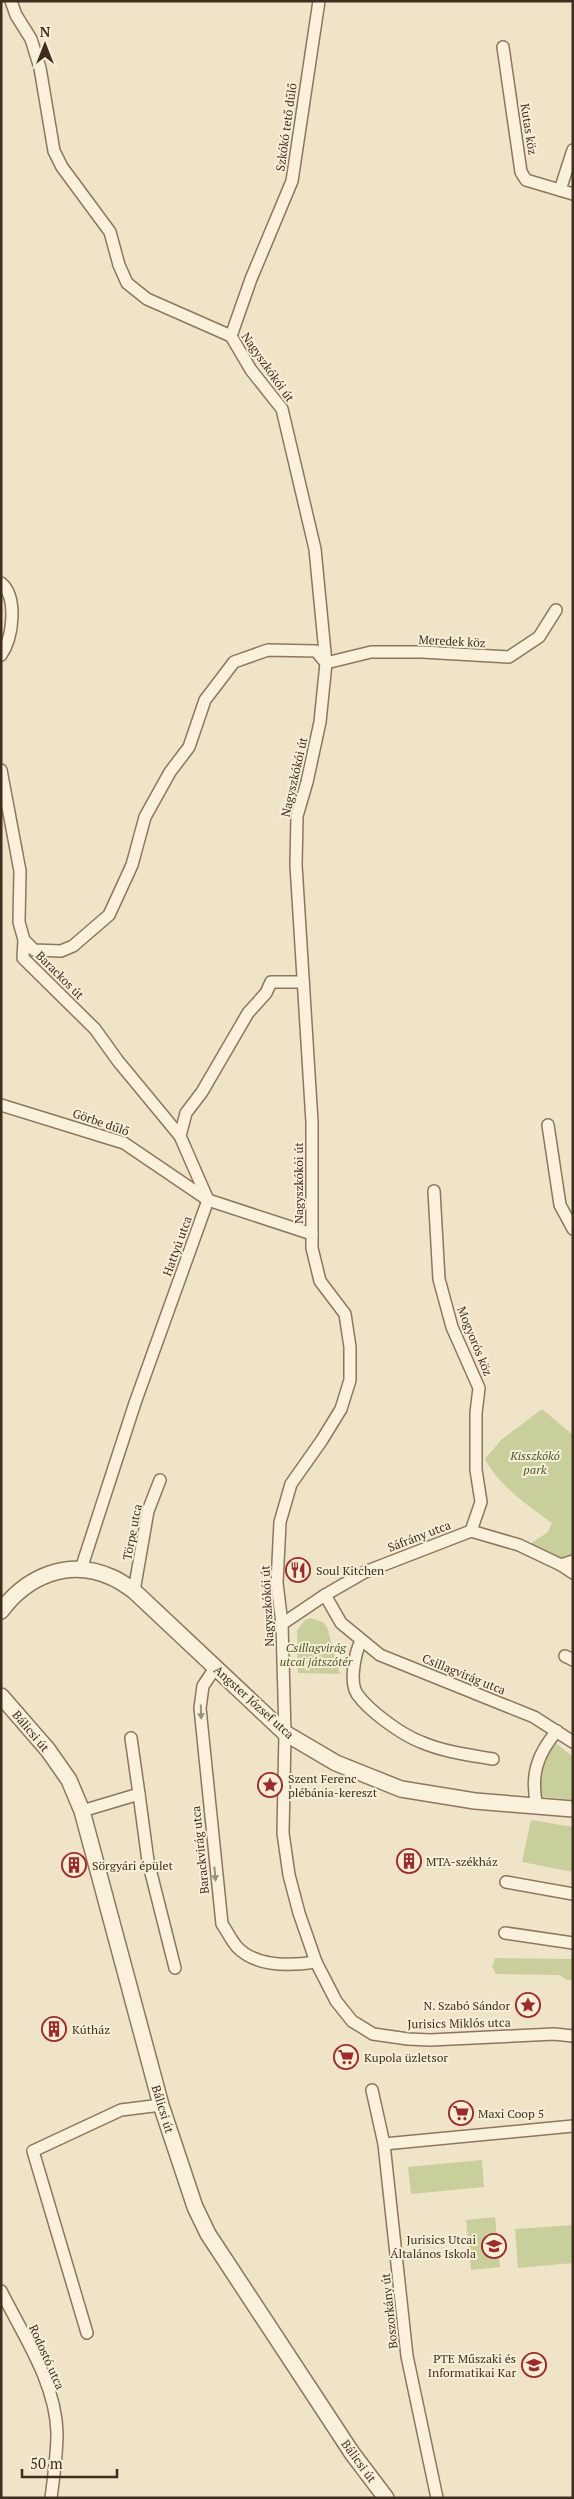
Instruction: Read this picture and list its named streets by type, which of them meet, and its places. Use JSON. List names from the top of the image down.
{
  "streets": {
    "street": [
      "Szkókó tető dűlő",
      "Kutas köz",
      "Nagyszkókói út",
      "Meredek köz",
      "Barackos út",
      "Görbe dűlő",
      "Hattyú utca",
      "Mogyorós köz",
      "Törpe utca",
      "Sáfrány utca",
      "Csillagvirág utca",
      "Angster József utca",
      "Bálicsi út",
      "Barackvirág utca",
      "Jurisics Miklós utca",
      "Boszorkány út",
      "Rodostó utca"
    ]
  },
  "crossings": [
    ["Szkókó tető dűlő", "Nagyszkókói út"],
    ["Nagyszkókói út", "Meredek köz"],
    ["Nagyszkókói út", "Sáfrány utca"],
    ["Nagyszkókói út", "Angster József utca"],
    ["Nagyszkókói út", "Jurisics Miklós utca"],
    ["Görbe dűlő", "Hattyú utca"],
    ["Hattyú utca", "Angster József utca"],
    ["Mogyorós köz", "Sáfrány utca"],
    ["Törpe utca", "Angster József utca"],
    ["Sáfrány utca", "Csillagvirág utca"],
    ["Angster József utca", "Barackvirág utca"],
    ["Angster József utca", "Jurisics Miklós utca"],
    ["Barackvirág utca", "Jurisics Miklós utca"]
  ],
  "parks": ["Kisszkókó park", "Csillagvirág utcai játszótér"],
  "places": {
    "restaurant": ["Soul Kitchen"],
    "place": ["Szent Ferenc plébánia-kereszt", "N. Szabó Sándor"],
    "building": ["MTA-székház", "Sörgyári épület", "Kútház"],
    "supermarket": ["Kupola üzletsor", "Maxi Coop 5"],
    "school or university": ["Jurisics Utcai Általános Iskola", "PTE Műszaki és Informatikai Kar"]
  },
  "scale_bar": "50 m",
  "north": "top"
}
